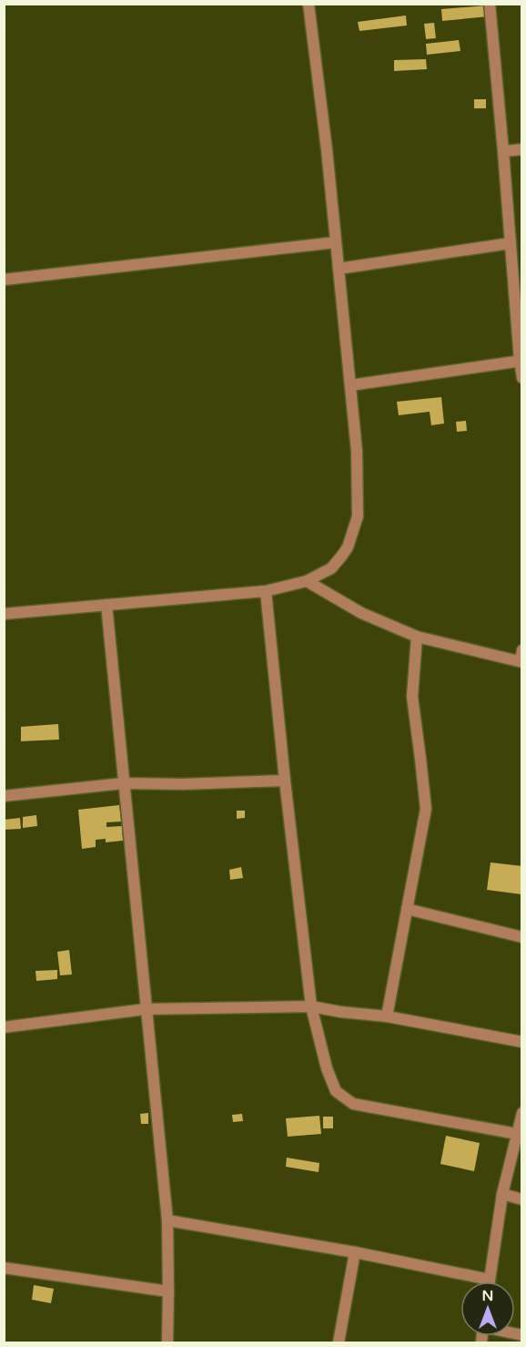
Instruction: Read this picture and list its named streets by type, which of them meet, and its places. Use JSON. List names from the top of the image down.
{
  "north": "top"
}
